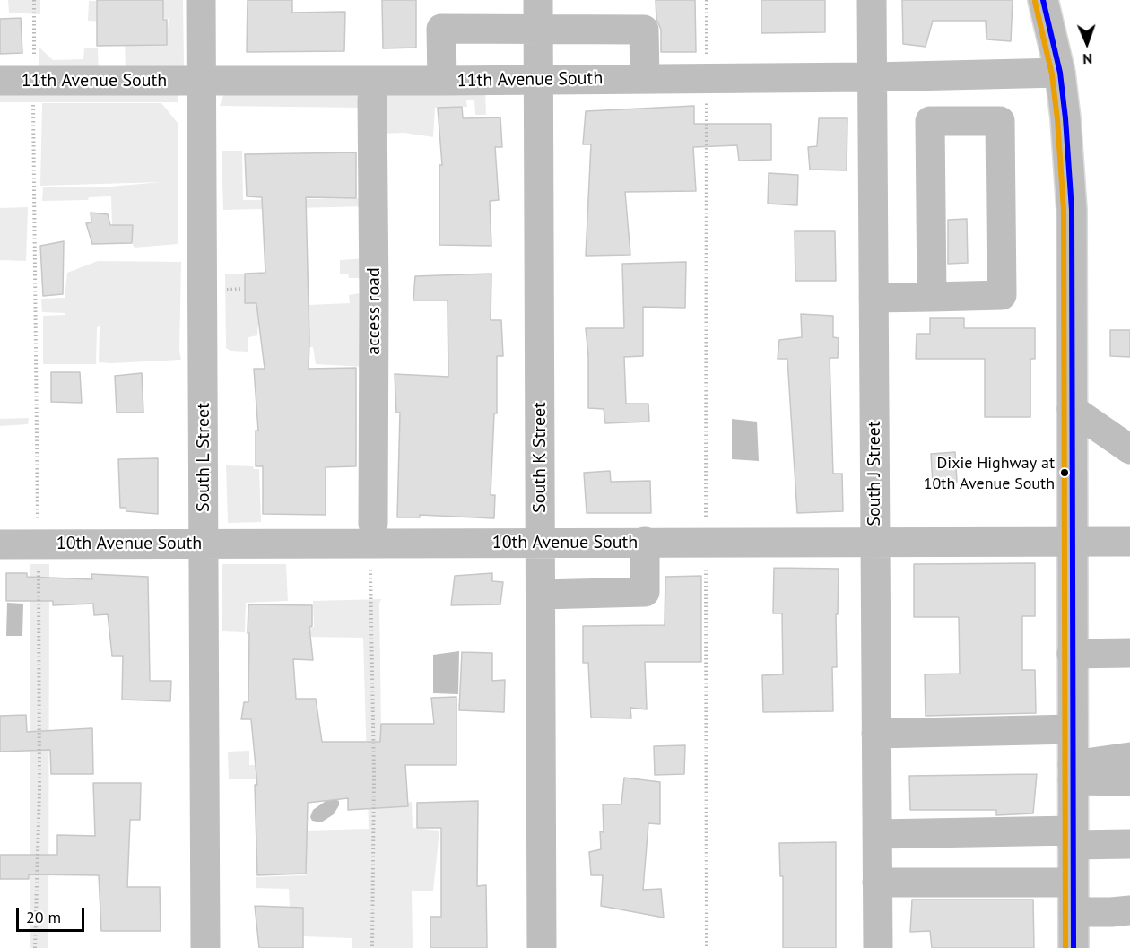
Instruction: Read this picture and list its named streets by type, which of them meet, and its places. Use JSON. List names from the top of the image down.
{
  "streets": {
    "street": [
      "11th Avenue South",
      "access road",
      "South L Street",
      "South K Street",
      "South J Street",
      "10th Avenue South"
    ]
  },
  "crossings": [
    ["11th Avenue South", "South L Street"],
    ["11th Avenue South", "South K Street"],
    ["11th Avenue South", "South J Street"],
    ["South L Street", "10th Avenue South"],
    ["South K Street", "10th Avenue South"],
    ["South J Street", "10th Avenue South"]
  ],
  "places": ["Dixie Highway at 10th Avenue South"],
  "scale_bar": "20 m",
  "north": "bottom"
}
